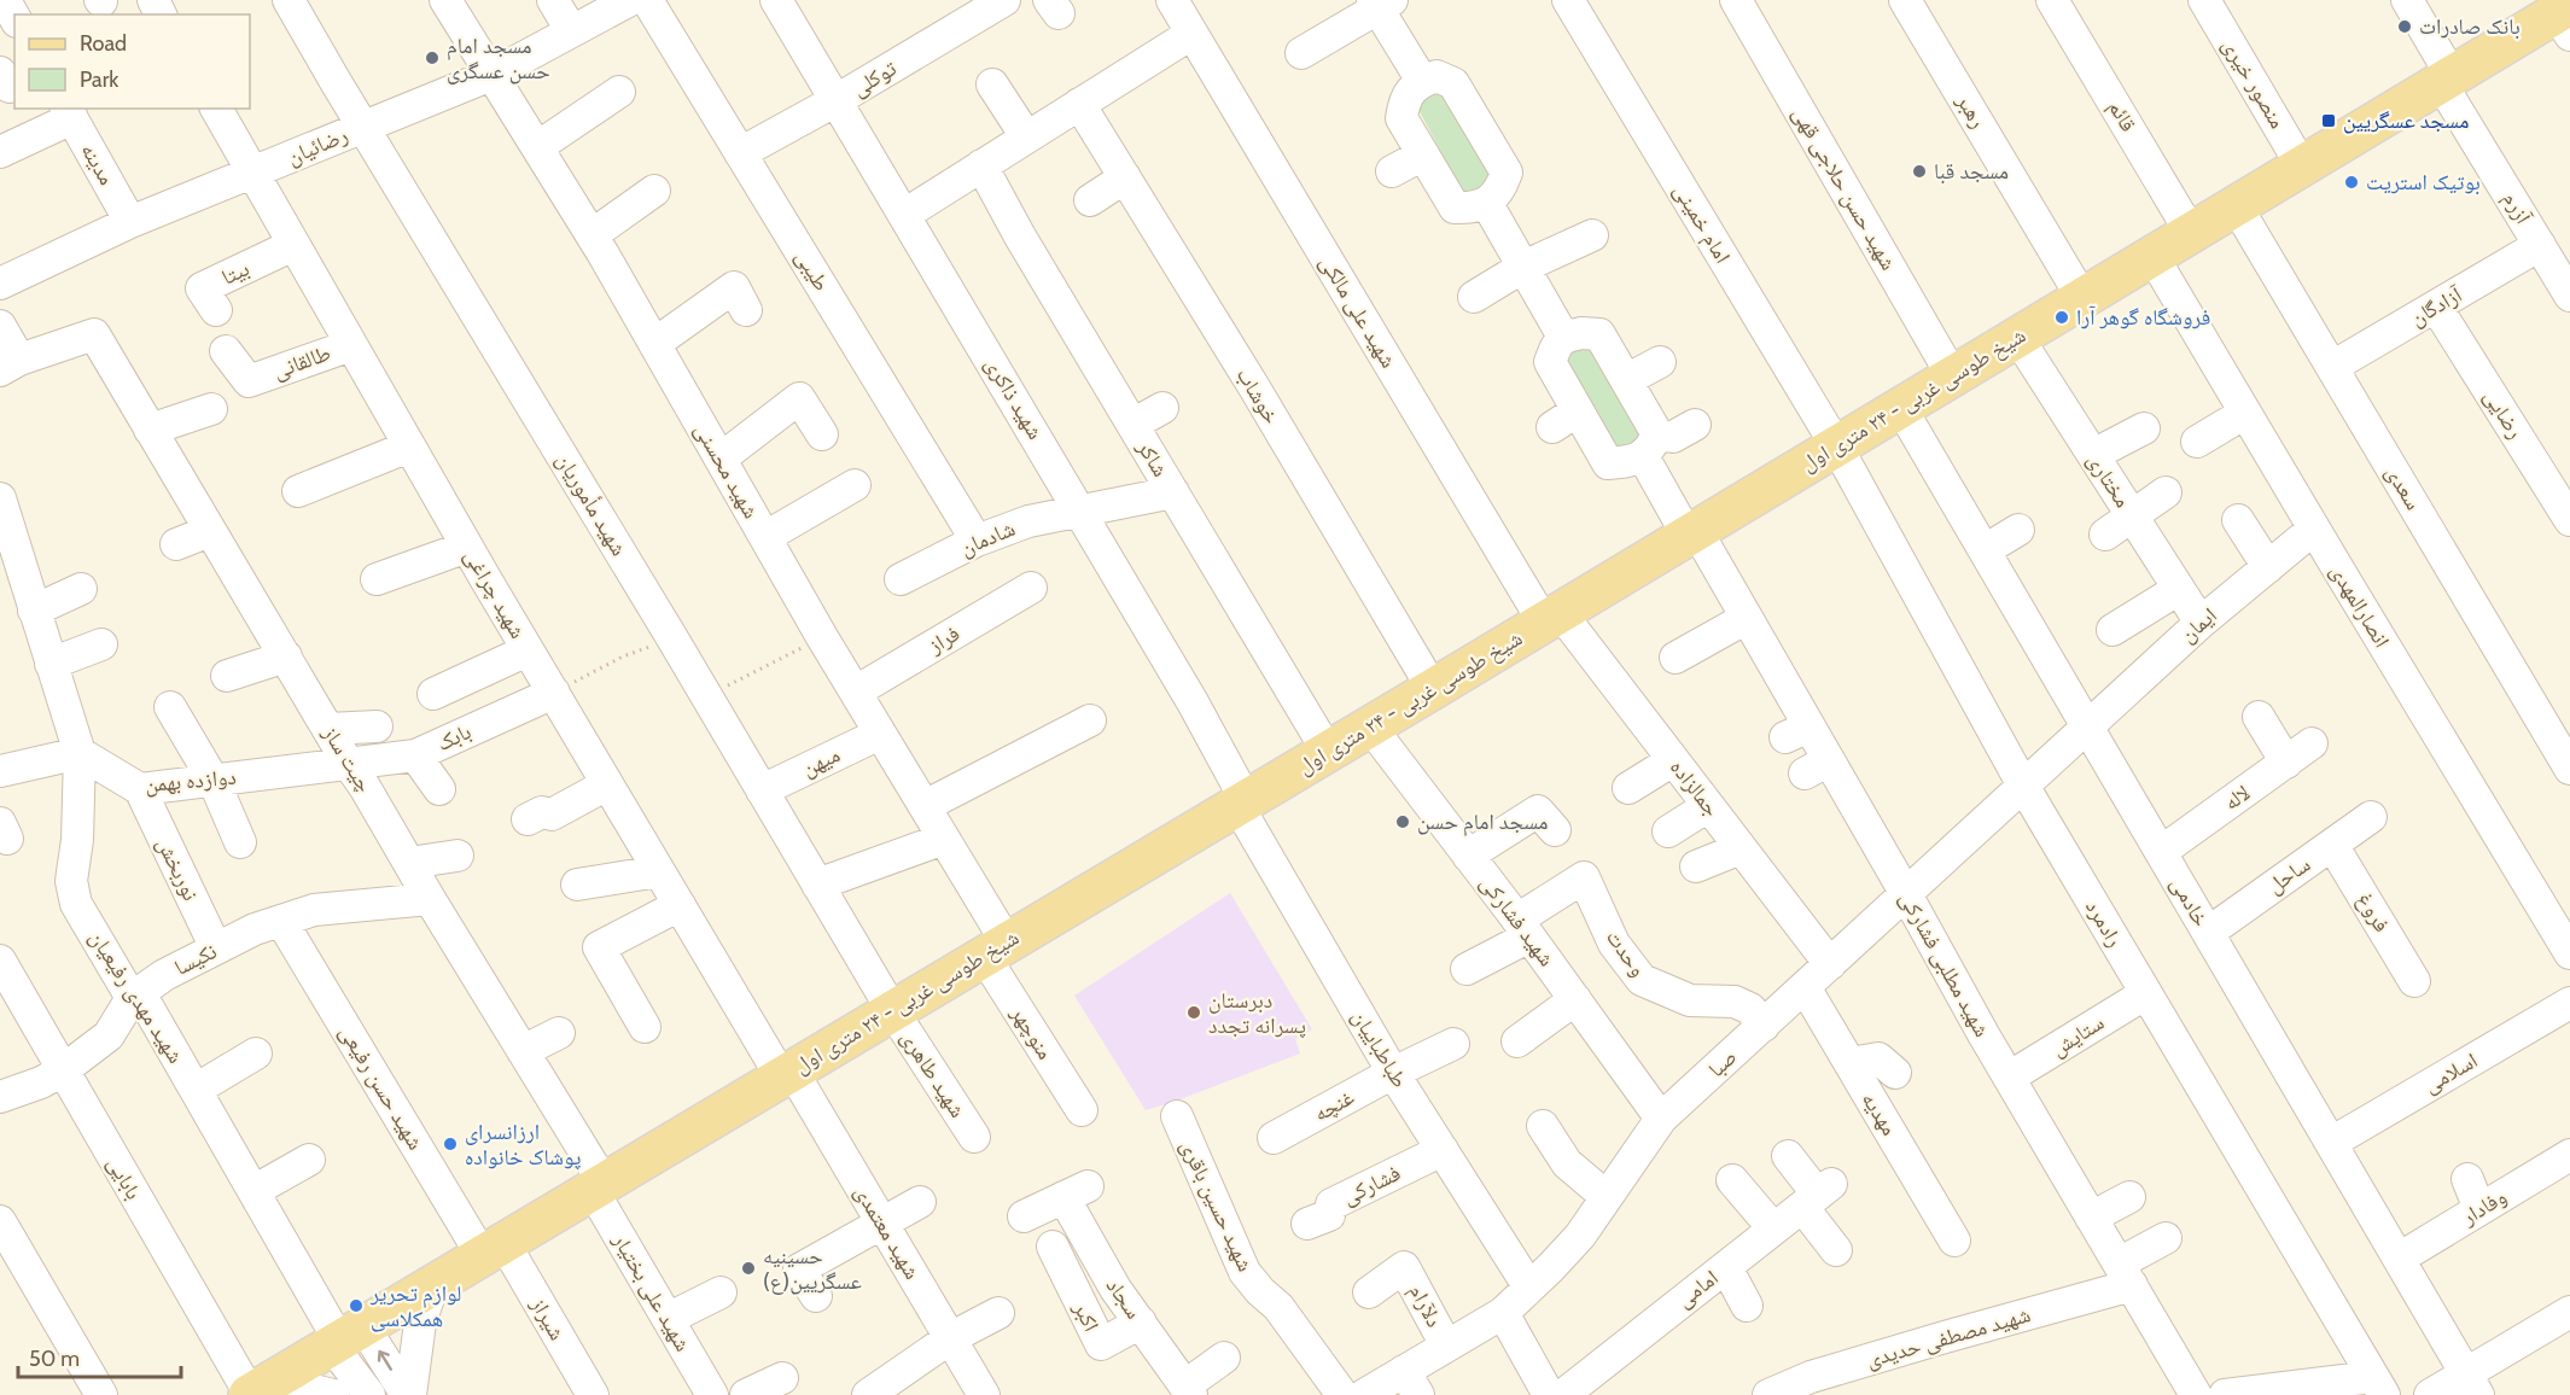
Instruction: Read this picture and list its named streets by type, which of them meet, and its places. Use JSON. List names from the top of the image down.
{
  "streets": {
    "main road": ["شیخ طوسی غربی - ۲۴ متری اول"],
    "street": [
      "توکلی",
      "منصور خیری",
      "رهبر",
      "قائم",
      "رضائیان",
      "مدینه",
      "شهید حسن حلاجی قهی",
      "آزرم",
      "امام خمینی",
      "طیبی",
      "بیتا",
      "آزادگان",
      "شهید علی مالکی",
      "طالقانی",
      "خوشاب",
      "شهید ذاکری",
      "رضایی",
      "شاکر",
      "شهید محسنی",
      "مختاری",
      "سعدی",
      "شهید مأموریان",
      "شادمان",
      "شهید چراغی",
      "انصارالمهدی",
      "ایمان",
      "فراز",
      "بابک",
      "چیت ساز",
      "میهن",
      "دوازده بهمن",
      "جمالزاده",
      "لاله",
      "نوربخش",
      "ساحل",
      "خادمی",
      "فروغ",
      "شهید فشارکی",
      "رادمرد",
      "وحدت",
      "نکیسا",
      "شهید مطلبی فشارکی",
      "شهید مهدی رفیعیان",
      "منوچهر",
      "ستایش",
      "طباطباییان",
      "صبا",
      "اسلامی",
      "شهید طاهری",
      "شهید حسن رفیعی",
      "غنچه",
      "مهدیه",
      "بابایی",
      "فشارکی",
      "شهید حسین باقری",
      "وفادار",
      "شهید معتمدی",
      "امامی",
      "شهید علی بختیار",
      "سجاد",
      "دلآرام",
      "اکبر",
      "شیراز",
      "شهید مصطفی حدیدی"
    ]
  },
  "crossings": [
    ["توکلی", "طیبی"],
    ["توکلی", "شهید ذاکری"],
    ["منصور خیری", "شیخ طوسی غربی - ۲۴ متری اول"],
    ["رهبر", "شیخ طوسی غربی - ۲۴ متری اول"],
    ["قائم", "شیخ طوسی غربی - ۲۴ متری اول"],
    ["رضائیان", "مدینه"],
    ["رضائیان", "شهید محسنی"],
    ["رضائیان", "شهید مأموریان"],
    ["رضائیان", "شهید چراغی"],
    ["شهید حسن حلاجی قهی", "شیخ طوسی غربی - ۲۴ متری اول"],
    ["آزرم", "آزادگان"],
    ["آزرم", "شیخ طوسی غربی - ۲۴ متری اول"],
    ["امام خمینی", "شیخ طوسی غربی - ۲۴ متری اول"],
    ["امام خمینی", "رادمرد"],
    ["طیبی", "شادمان"],
    ["بیتا", "شهید چراغی"],
    ["آزادگان", "رضایی"],
    ["آزادگان", "سعدی"],
    ["شهید علی مالکی", "شیخ طوسی غربی - ۲۴ متری اول"],
    ["شهید علی مالکی", "جمالزاده"],
    ["طالقانی", "شهید چراغی"],
    ["خوشاب", "شیخ طوسی غربی - ۲۴ متری اول"],
    ["شهید ذاکری", "شیخ طوسی غربی - ۲۴ متری اول"],
    ["شهید ذاکری", "شادمان"],
    ["شهید ذاکری", "طباطباییان"],
    ["شیخ طوسی غربی - ۲۴ متری اول", "شاکر"],
    ["شیخ طوسی غربی - ۲۴ متری اول", "شهید محسنی"],
    ["شیخ طوسی غربی - ۲۴ متری اول", "مختاری"],
    ["شیخ طوسی غربی - ۲۴ متری اول", "سعدی"],
    ["شیخ طوسی غربی - ۲۴ متری اول", "شهید مأموریان"],
    ["شیخ طوسی غربی - ۲۴ متری اول", "شهید چراغی"],
    ["شیخ طوسی غربی - ۲۴ متری اول", "انصارالمهدی"],
    ["شیخ طوسی غربی - ۲۴ متری اول", "چیت ساز"],
    ["شیخ طوسی غربی - ۲۴ متری اول", "جمالزاده"],
    ["شیخ طوسی غربی - ۲۴ متری اول", "خادمی"],
    ["شیخ طوسی غربی - ۲۴ متری اول", "شهید فشارکی"],
    ["شیخ طوسی غربی - ۲۴ متری اول", "رادمرد"],
    ["شیخ طوسی غربی - ۲۴ متری اول", "شهید مطلبی فشارکی"],
    ["شیخ طوسی غربی - ۲۴ متری اول", "شهید مهدی رفیعیان"],
    ["شیخ طوسی غربی - ۲۴ متری اول", "منوچهر"],
    ["شیخ طوسی غربی - ۲۴ متری اول", "طباطباییان"],
    ["شیخ طوسی غربی - ۲۴ متری اول", "شهید طاهری"],
    ["شیخ طوسی غربی - ۲۴ متری اول", "شهید حسن رفیعی"],
    ["شیخ طوسی غربی - ۲۴ متری اول", "بابایی"],
    ["شیخ طوسی غربی - ۲۴ متری اول", "شهید معتمدی"],
    ["شیخ طوسی غربی - ۲۴ متری اول", "شهید علی بختیار"],
    ["شیخ طوسی غربی - ۲۴ متری اول", "شیراز"],
    ["شاکر", "شادمان"],
    ["شهید محسنی", "فراز"],
    ["شهید محسنی", "میهن"],
    ["شهید محسنی", "منوچهر"],
    ["مختاری", "ایمان"],
    ["شهید مأموریان", "میهن"],
    ["شهید مأموریان", "شهید طاهری"],
    ["شهید چراغی", "بابک"],
    ["شهید چراغی", "شهید معتمدی"],
    ["انصارالمهدی", "ایمان"],
    ["ایمان", "خادمی"],
    ["ایمان", "صبا"],
    ["بابک", "چیت ساز"],
    ["بابک", "دوازده بهمن"],
    ["چیت ساز", "دوازده بهمن"],
    ["چیت ساز", "نکیسا"],
    ["چیت ساز", "شهید علی بختیار"],
    ["دوازده بهمن", "نوربخش"],
    ["دوازده بهمن", "شهید مهدی رفیعیان"],
    ["جمالزاده", "صبا"],
    ["لاله", "خادمی"],
    ["نوربخش", "نکیسا"],
    ["ساحل", "خادمی"],
    ["ساحل", "فروغ"],
    ["خادمی", "صبا"],
    ["خادمی", "اسلامی"],
    ["خادمی", "وفادار"],
    ["شهید فشارکی", "وحدت"],
    ["شهید فشارکی", "صبا"],
    ["رادمرد", "ستایش"],
    ["رادمرد", "صبا"],
    ["وحدت", "صبا"],
    ["نکیسا", "شهید مهدی رفیعیان"],
    ["نکیسا", "شهید حسن رفیعی"],
    ["نکیسا", "بابایی"],
    ["شهید مطلبی فشارکی", "ستایش"],
    ["شهید مطلبی فشارکی", "صبا"],
    ["شهید مطلبی فشارکی", "شهید مصطفی حدیدی"],
    ["طباطباییان", "صبا"],
    ["طباطباییان", "غنچه"],
    ["طباطباییان", "فشارکی"],
    ["صبا", "مهدیه"],
    ["صبا", "دلآرام"],
    ["شهید حسن رفیعی", "شیراز"],
    ["سجاد", "اکبر"]
  ],
  "places": {
    "other": [
      "بانک صادرات",
      "مسجد امام حسن عسگری",
      "مسجد قبا",
      "بوتیک استریت",
      "فروشگاه گوهر آرا",
      "مسجد امام حسن",
      "دبرستان پسرانه تجدد",
      "ارزانسرای پوشاک خانواده",
      "حسینیه عسگریین(ع)",
      "لوازم تحریر همکلاسی"
    ],
    "transit": ["مسجد عسگریین"]
  },
  "legend": ["Road", "Park"],
  "scale_bar": "50 m"
}
